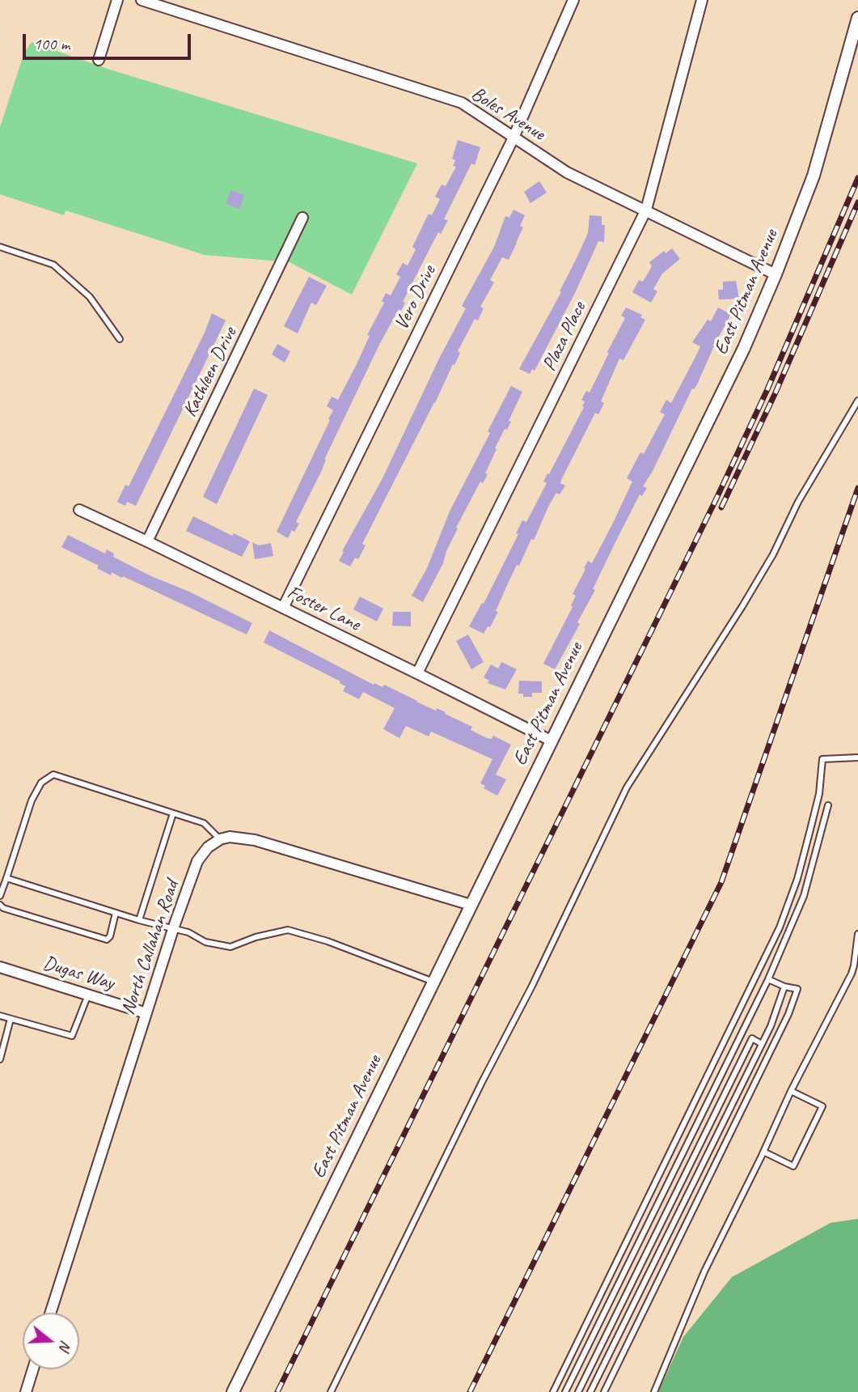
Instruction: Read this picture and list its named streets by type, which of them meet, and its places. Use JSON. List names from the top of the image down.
{
  "streets": {
    "street": [
      "Boles Avenue",
      "East Pitman Avenue",
      "Vero Drive",
      "Plaza Place",
      "Kathleen Drive",
      "Foster Lane",
      "North Callahan Road",
      "Dugas Way"
    ]
  },
  "crossings": [
    ["Boles Avenue", "East Pitman Avenue"],
    ["Boles Avenue", "Vero Drive"],
    ["Boles Avenue", "Plaza Place"],
    ["East Pitman Avenue", "Foster Lane"],
    ["Vero Drive", "Foster Lane"],
    ["Plaza Place", "Foster Lane"],
    ["Kathleen Drive", "Foster Lane"],
    ["North Callahan Road", "Dugas Way"]
  ],
  "scale_bar": "100 m",
  "north": "right"
}
